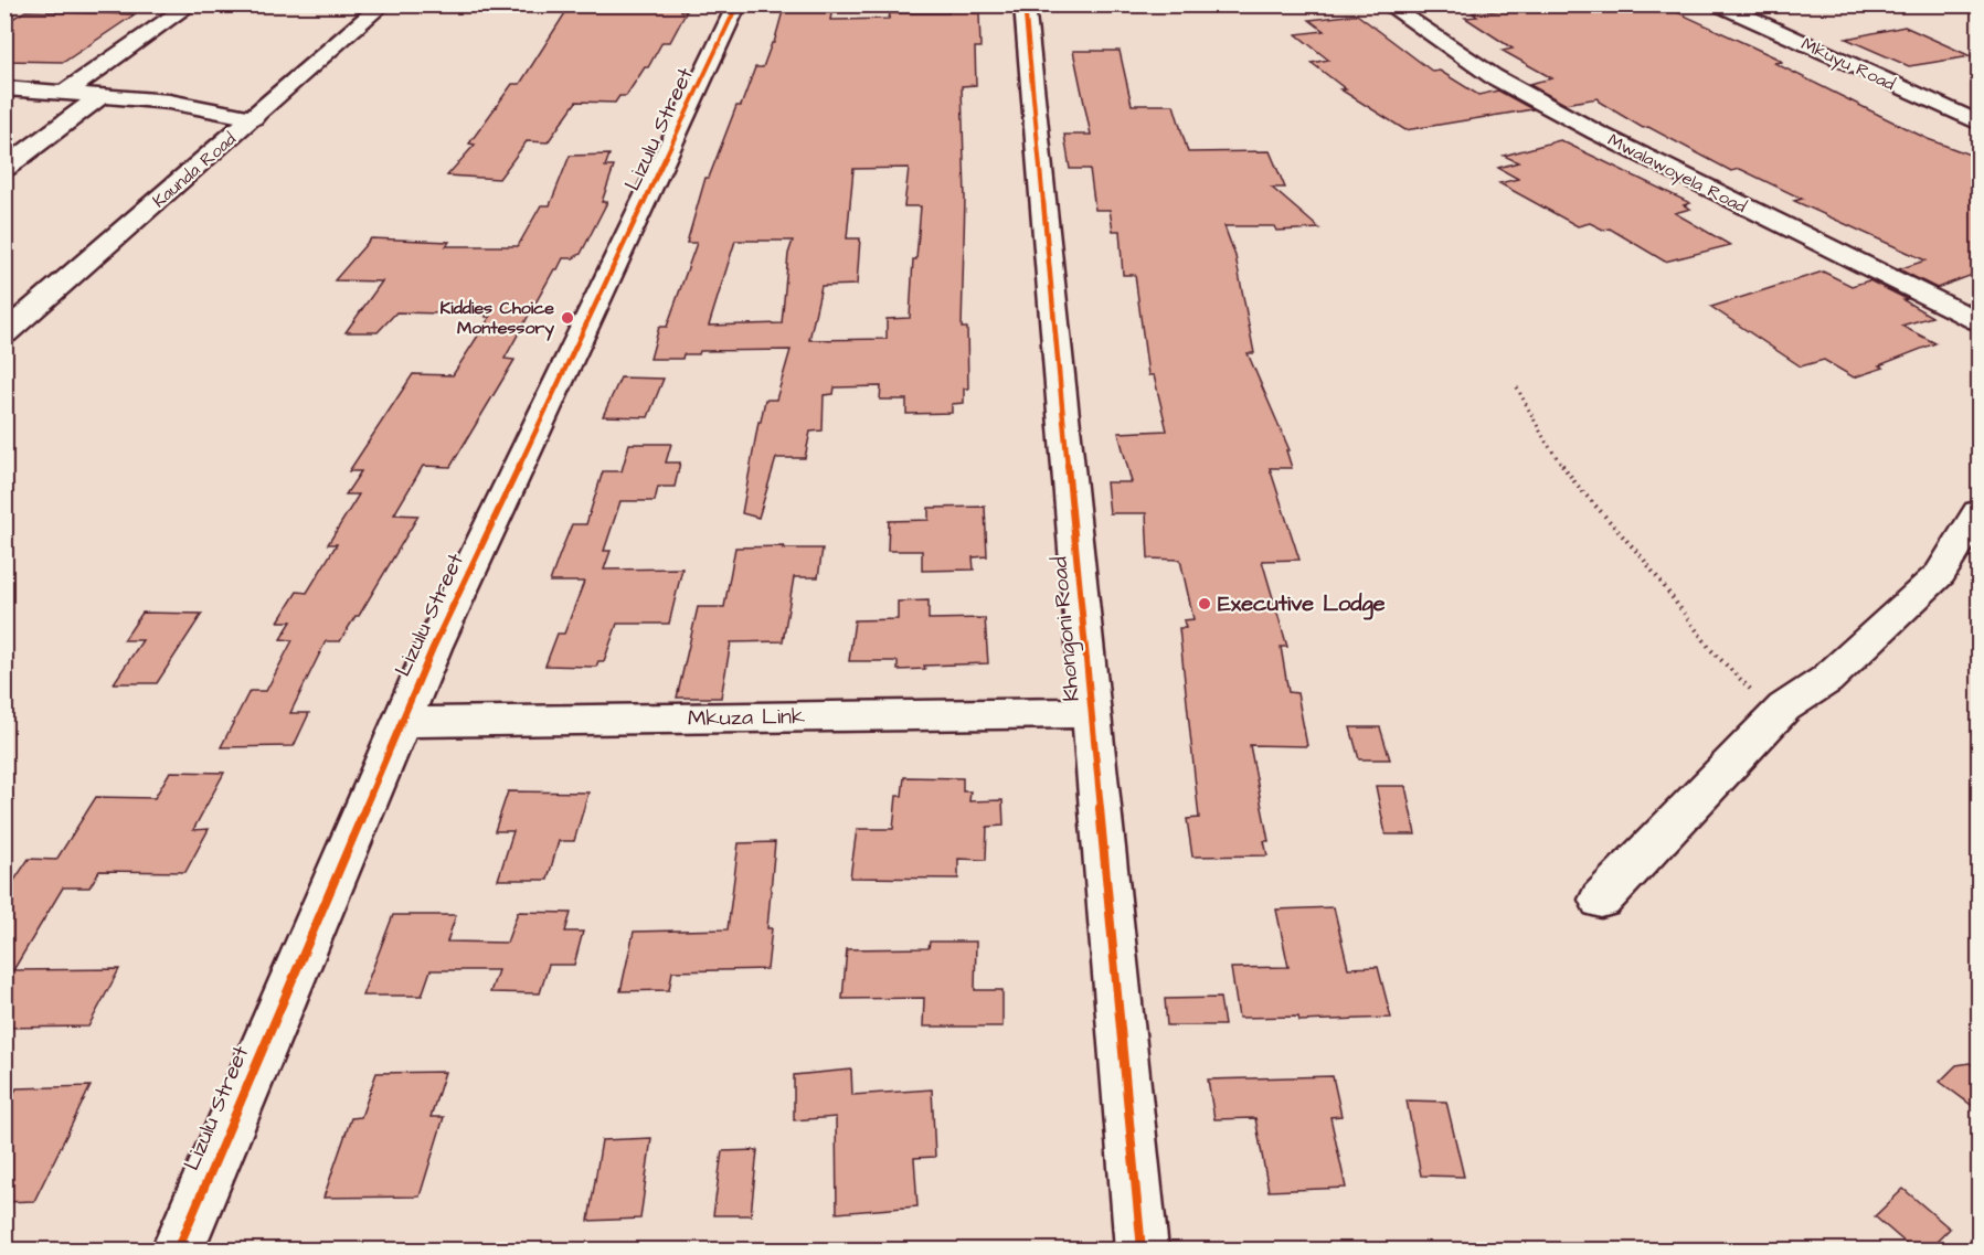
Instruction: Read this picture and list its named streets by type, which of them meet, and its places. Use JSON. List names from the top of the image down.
{
  "streets": {
    "street": [
      "Mkuyu Road",
      "Lizulu Street",
      "Kaunda Road",
      "Mwalawoyela Road",
      "Khongoni Road",
      "Mkuza Link"
    ]
  },
  "crossings": [
    ["Lizulu Street", "Mkuza Link"],
    ["Khongoni Road", "Mkuza Link"]
  ],
  "places": ["Kiddies Choice Montessory", "Executive Lodge"]
}
